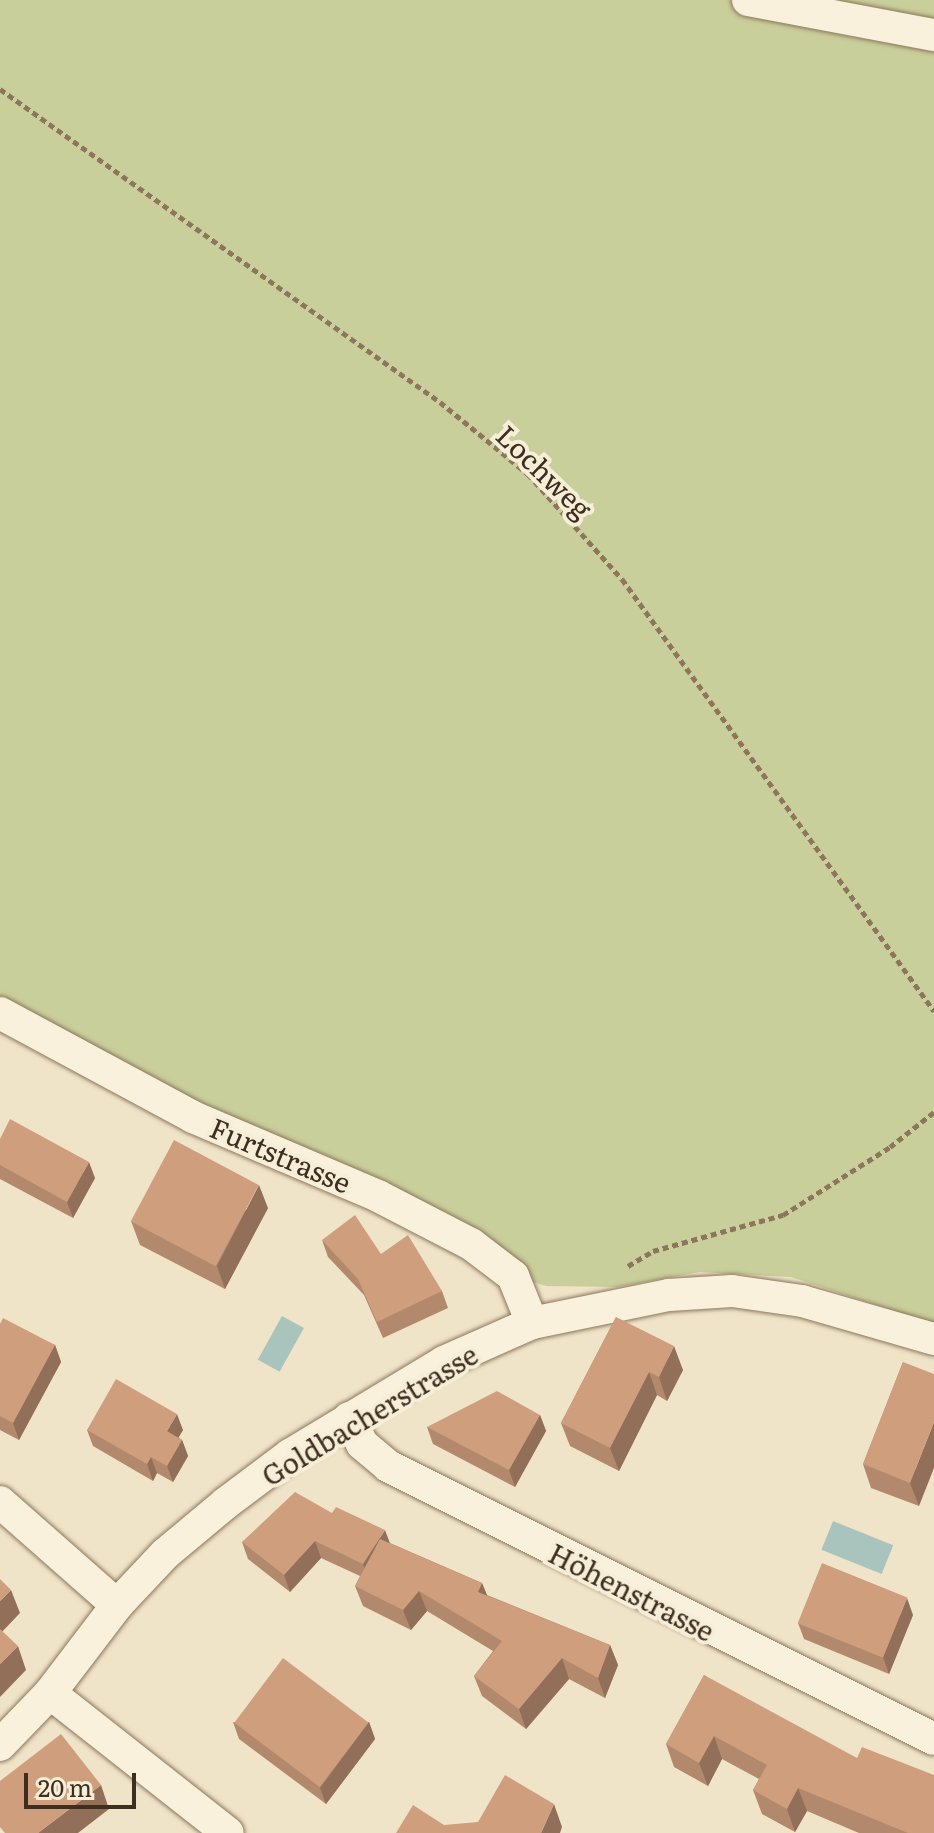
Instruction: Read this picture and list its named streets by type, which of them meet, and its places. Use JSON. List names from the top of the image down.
{
  "streets": {
    "street": ["Furtstrasse", "Goldbacherstrasse", "Höhenstrasse"],
    "path": ["Lochweg"]
  },
  "crossings": [
    ["Furtstrasse", "Goldbacherstrasse"],
    ["Goldbacherstrasse", "Höhenstrasse"]
  ],
  "scale_bar": "20 m"
}
